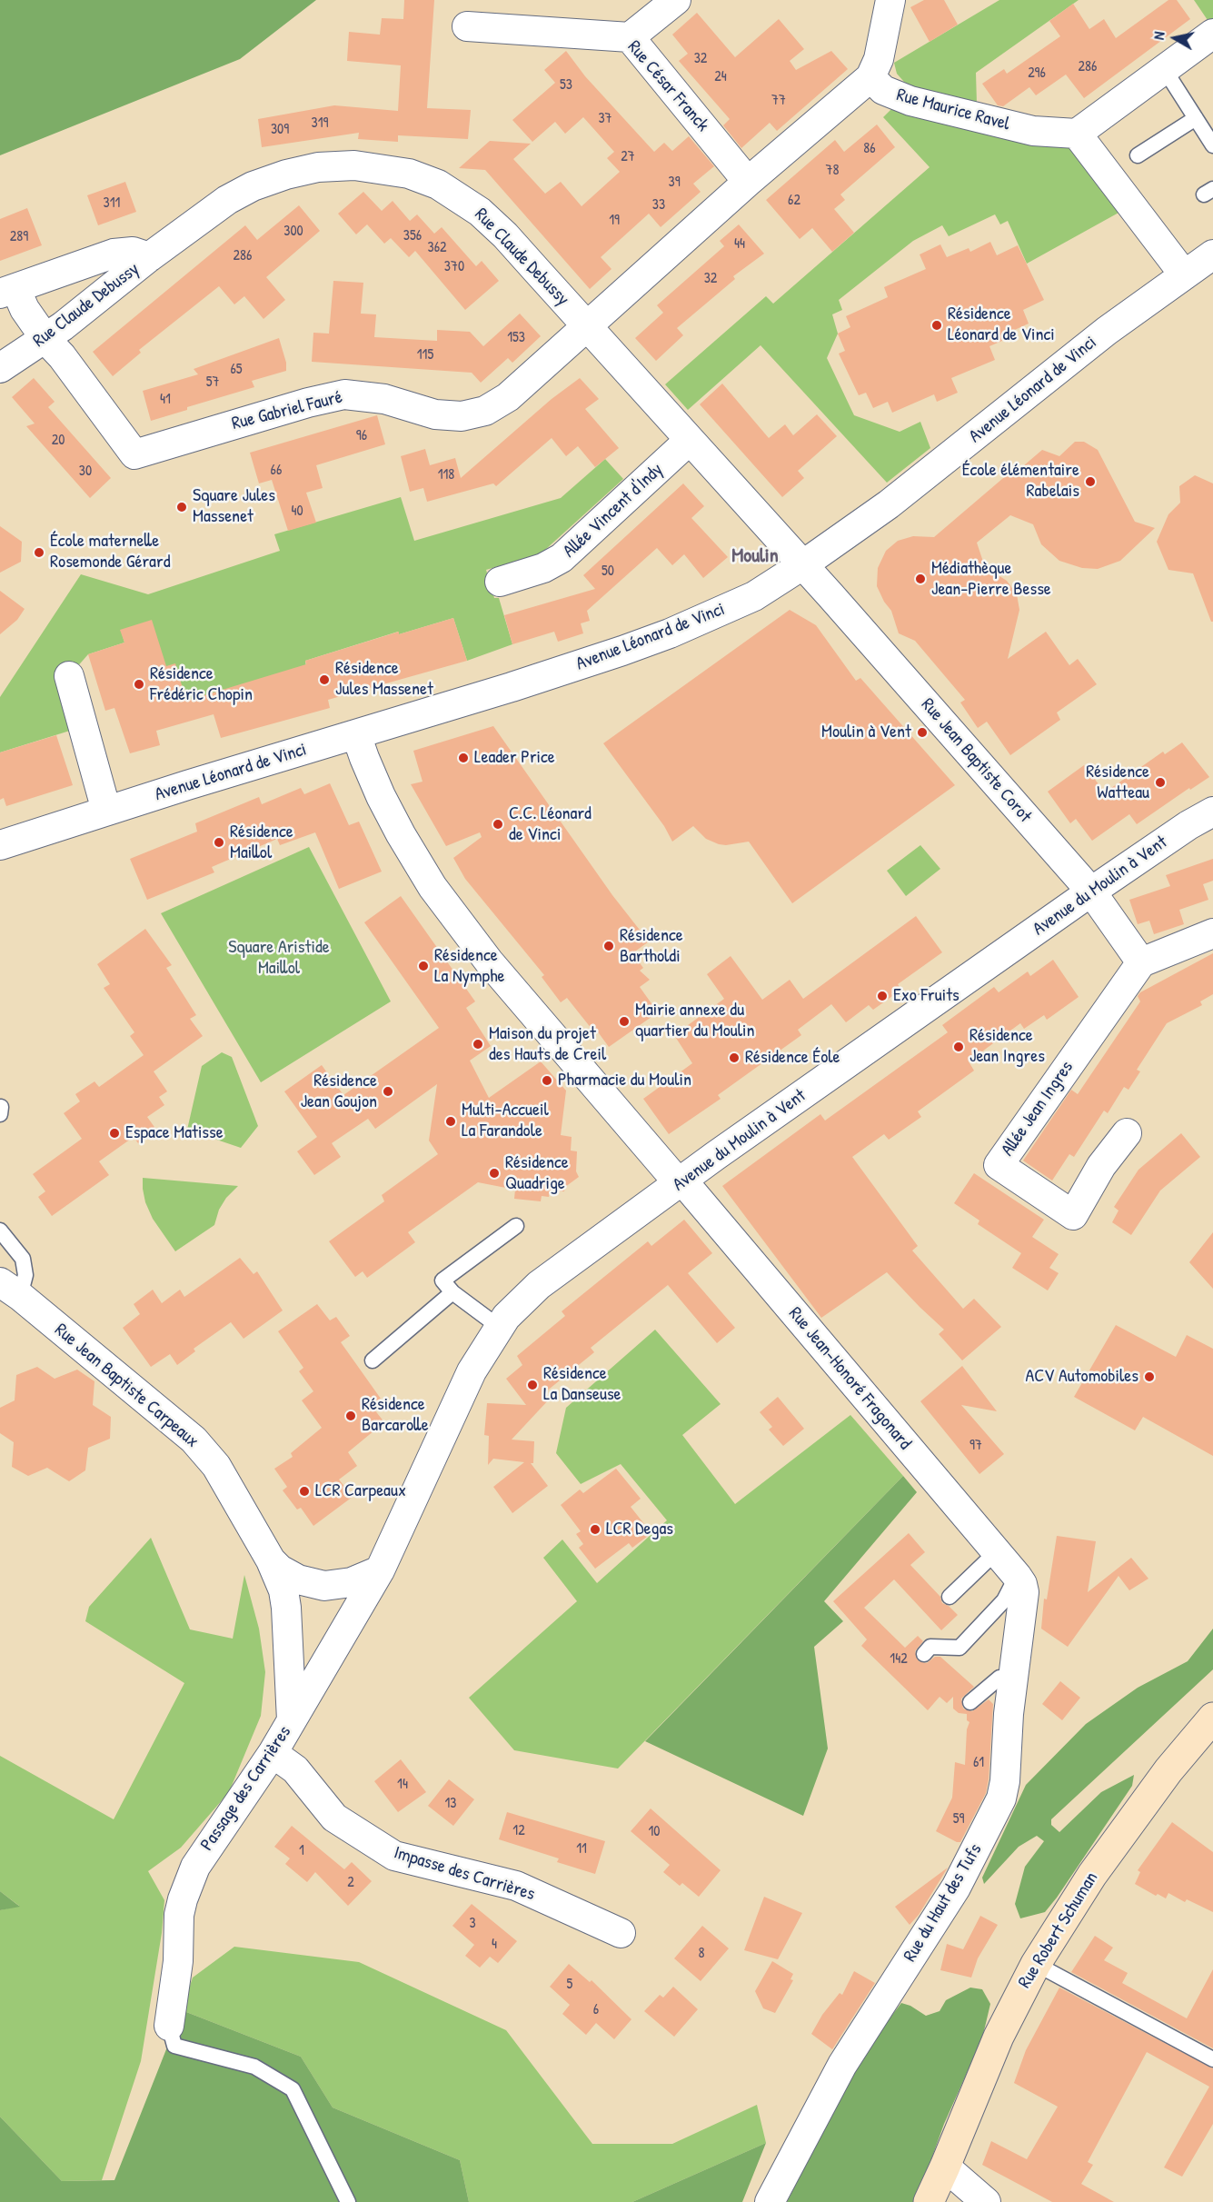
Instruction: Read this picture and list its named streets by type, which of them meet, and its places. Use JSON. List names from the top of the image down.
{
  "streets": {
    "main road": ["Rue Robert Schuman"],
    "street": [
      "Rue César Franck",
      "Rue Maurice Ravel",
      "Rue Claude Debussy",
      "Avenue Léonard de Vinci",
      "Rue Gabriel Fauré",
      "Allée Vincent d'Indy",
      "Rue Jean Baptiste Corot",
      "Avenue du Moulin à Vent",
      "Allée Jean Ingres",
      "Rue Jean-Honoré Fragonard",
      "Rue Jean Baptiste Carpeaux",
      "Passage des Carrières",
      "Impasse des Carrières",
      "Rue du Haut des Tufs"
    ]
  },
  "crossings": [
    ["Rue Claude Debussy", "Avenue Léonard de Vinci"],
    ["Rue Claude Debussy", "Rue Gabriel Fauré"],
    ["Rue Claude Debussy", "Allée Vincent d'Indy"],
    ["Rue Claude Debussy", "Rue Jean Baptiste Corot"],
    ["Avenue Léonard de Vinci", "Rue Jean Baptiste Corot"],
    ["Avenue Léonard de Vinci", "Rue Jean-Honoré Fragonard"],
    ["Rue Jean Baptiste Corot", "Avenue du Moulin à Vent"],
    ["Rue Jean Baptiste Corot", "Allée Jean Ingres"],
    ["Avenue du Moulin à Vent", "Rue Jean-Honoré Fragonard"],
    ["Avenue du Moulin à Vent", "Rue Jean Baptiste Carpeaux"],
    ["Avenue du Moulin à Vent", "Passage des Carrières"],
    ["Rue Jean-Honoré Fragonard", "Rue du Haut des Tufs"],
    ["Rue Jean Baptiste Carpeaux", "Passage des Carrières"],
    ["Passage des Carrières", "Impasse des Carrières"]
  ],
  "districts": ["Moulin"],
  "parks": ["Square Aristide Maillol"],
  "places": [
    "Résidence Léonard de Vinci",
    "École élémentaire Rabelais",
    "Square Jules Massenet",
    "École maternelle Rosemonde Gérard",
    "Médiathèque Jean-Pierre Besse",
    "Résidence Jules Massenet",
    "Résidence Frédéric Chopin",
    "Moulin à Vent",
    "Leader Price",
    "Résidence Watteau",
    "C.C. Léonard de Vinci",
    "Résidence Maillol",
    "Résidence Bartholdi",
    "Résidence La Nymphe",
    "Exo Fruits",
    "Mairie annexe du quartier du Moulin",
    "Maison du projet des Hauts de Creil",
    "Résidence Jean Ingres",
    "Résidence Éole",
    "Pharmacie du Moulin",
    "Résidence Jean Goujon",
    "Multi-Accueil La Farandole",
    "Espace Matisse",
    "Résidence Quadrige",
    "ACV Automobiles",
    "Résidence La Danseuse",
    "Résidence Barcarolle",
    "LCR Carpeaux",
    "LCR Degas"
  ],
  "house_numbers": [
    "32",
    "286",
    "296",
    "24",
    "53",
    "77",
    "37",
    "319",
    "309",
    "86",
    "27",
    "78",
    "39",
    "62",
    "311",
    "33",
    "19",
    "300",
    "356",
    "289",
    "44",
    "362",
    "286",
    "370",
    "32",
    "153",
    "115",
    "65",
    "57",
    "41",
    "96",
    "20",
    "66",
    "30",
    "118",
    "40",
    "50",
    "97",
    "142",
    "61",
    "14",
    "13",
    "59",
    "12",
    "10",
    "11",
    "1",
    "2",
    "3",
    "4",
    "8",
    "5",
    "6"
  ],
  "north": "left"
}
